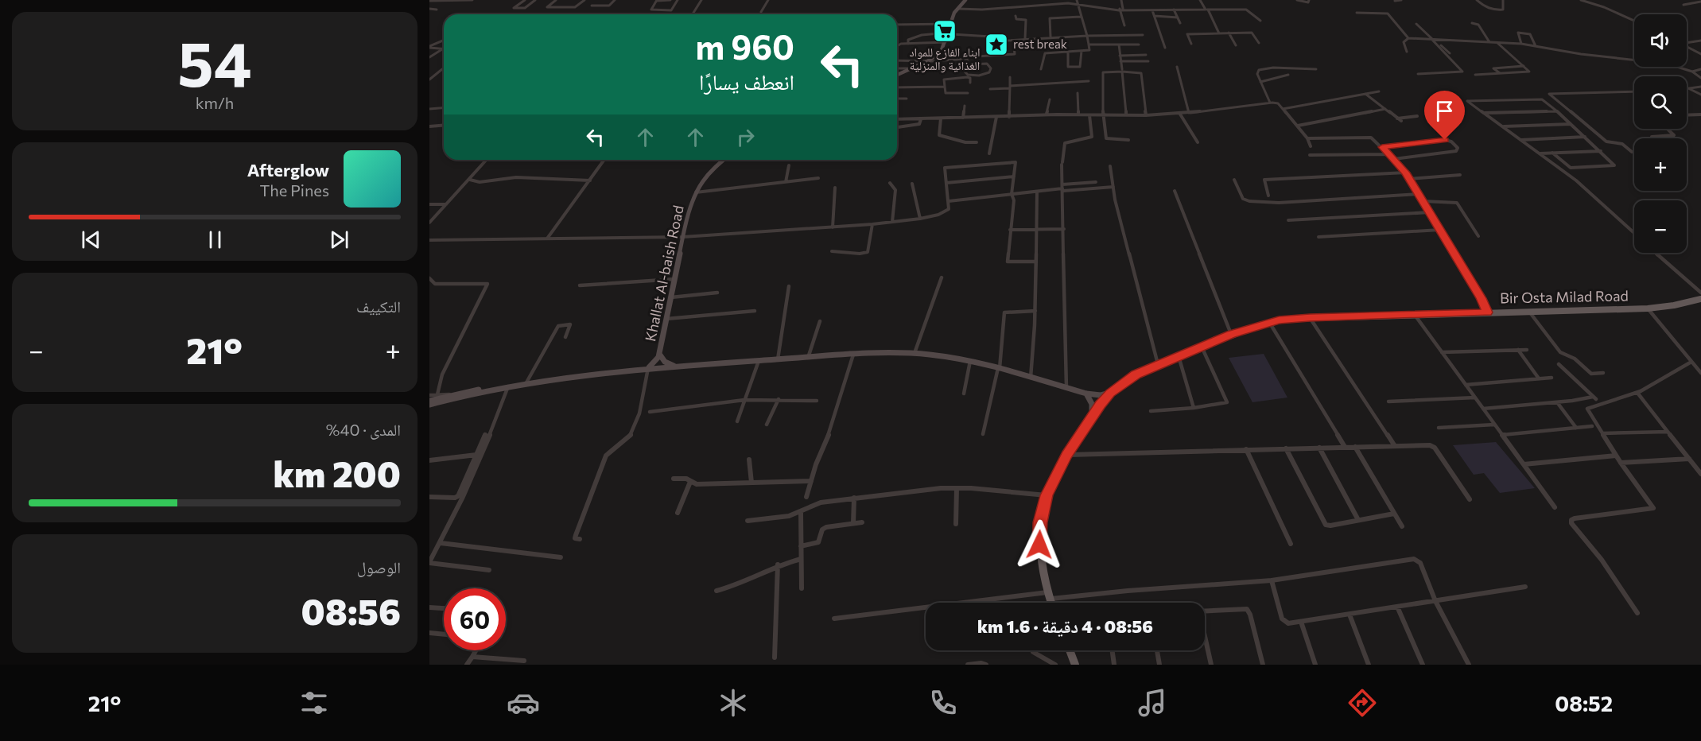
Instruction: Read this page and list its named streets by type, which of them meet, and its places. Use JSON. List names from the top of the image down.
{
  "streets": {
    "main road": ["Bir Osta Milad Road"],
    "street": ["Khallat Al-baish Road"]
  },
  "places": {
    "supermarket": ["ابناء الفازع للمواد الغذائية والمنزلية"],
    "place": ["rest break"]
  },
  "page": {
    "tile": [
      ["54", "km/h"],
      "التكييف",
      ["المدى · 40%", "200 km"],
      ["الوصول", "08:56"]
    ],
    "map_buttons": ["+", "−"],
    "turn": ["960 m", "انعطف يسارًا"],
    "song": ["Afterglow", "The Pines"],
    "heat": ["−", "21°", "+"],
    "limit": "60",
    "trip": "08:56 · 4 دقيقة · 1.6 km",
    "tabs": ["08:52", "21°"]
  }
}
